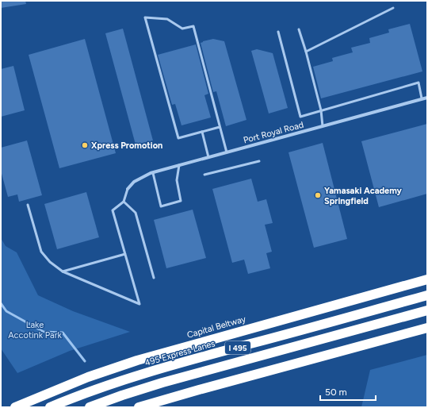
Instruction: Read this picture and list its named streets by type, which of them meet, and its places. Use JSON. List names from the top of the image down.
{
  "streets": {
    "highway": ["Capital Beltway", "I 495", "495 Express Lanes"],
    "street": ["Port Royal Road"]
  },
  "parks": ["Lake Accotink Park"],
  "places": ["Xpress Promotion", "Yamasaki Academy Springfield"],
  "scale_bar": "50 m"
}
